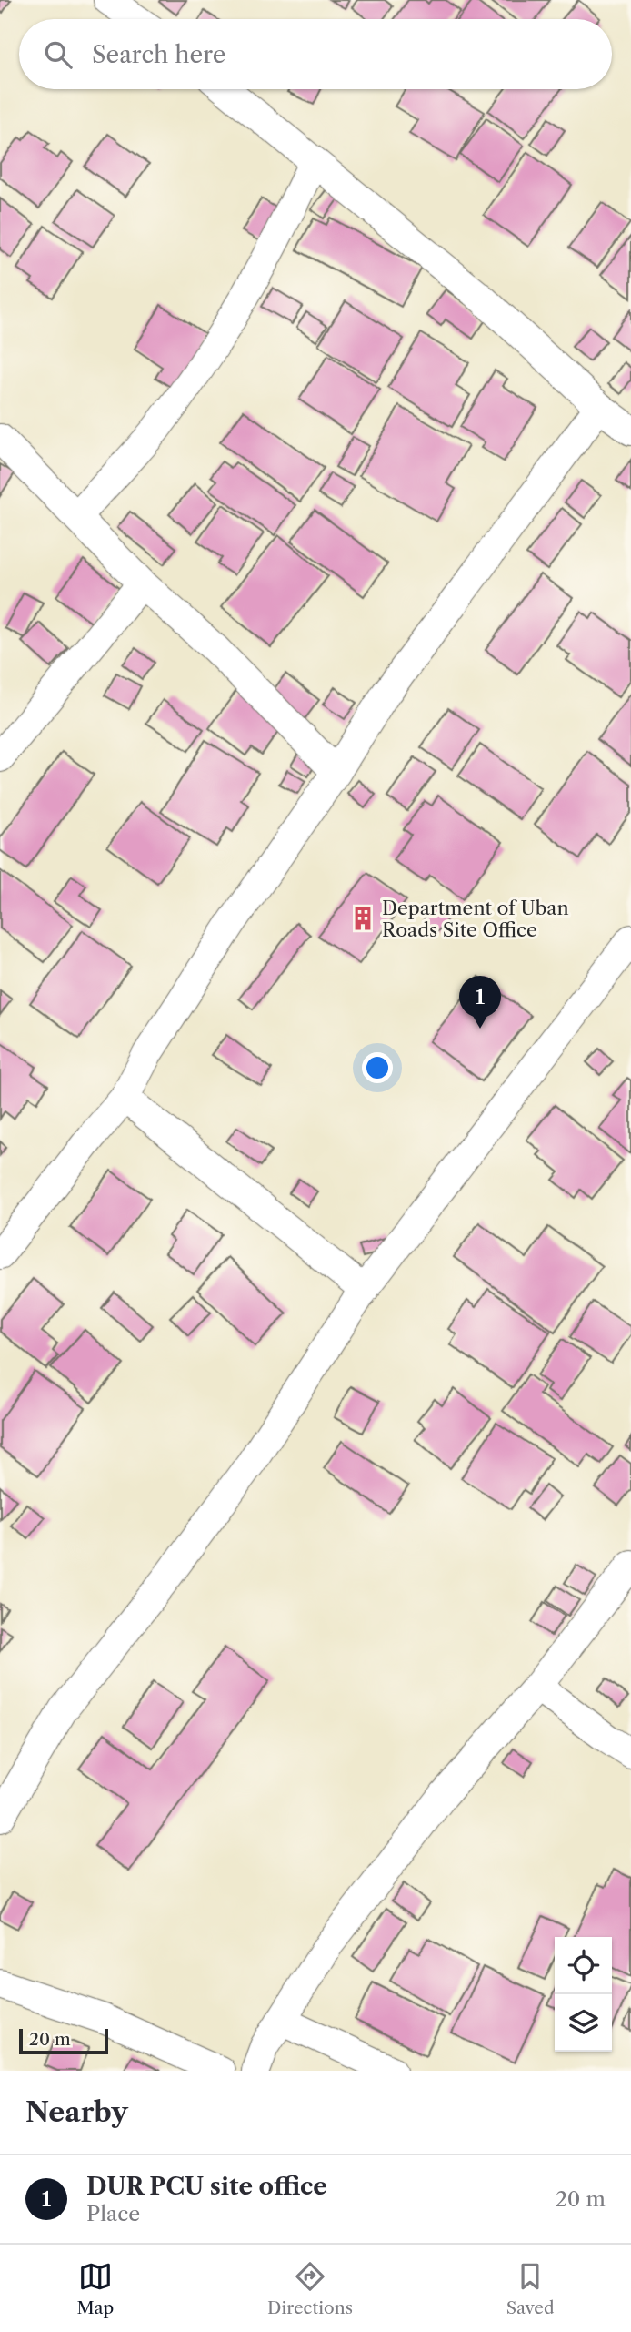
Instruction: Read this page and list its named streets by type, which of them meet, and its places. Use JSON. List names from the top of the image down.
{
  "places": {
    "building": ["Department of Uban Roads Site Office"]
  },
  "scale_bar": "20 m",
  "page": {
    "search": "Search here",
    "pins": "1",
    "scale": "20 m",
    "heading": "Nearby",
    "list": [
      {
        "mark": "1",
        "name": "DUR PCU site office",
        "note": "Place",
        "value": "20 m"
      }
    ],
    "nav": ["Map", "Directions", "Saved"]
  }
}
